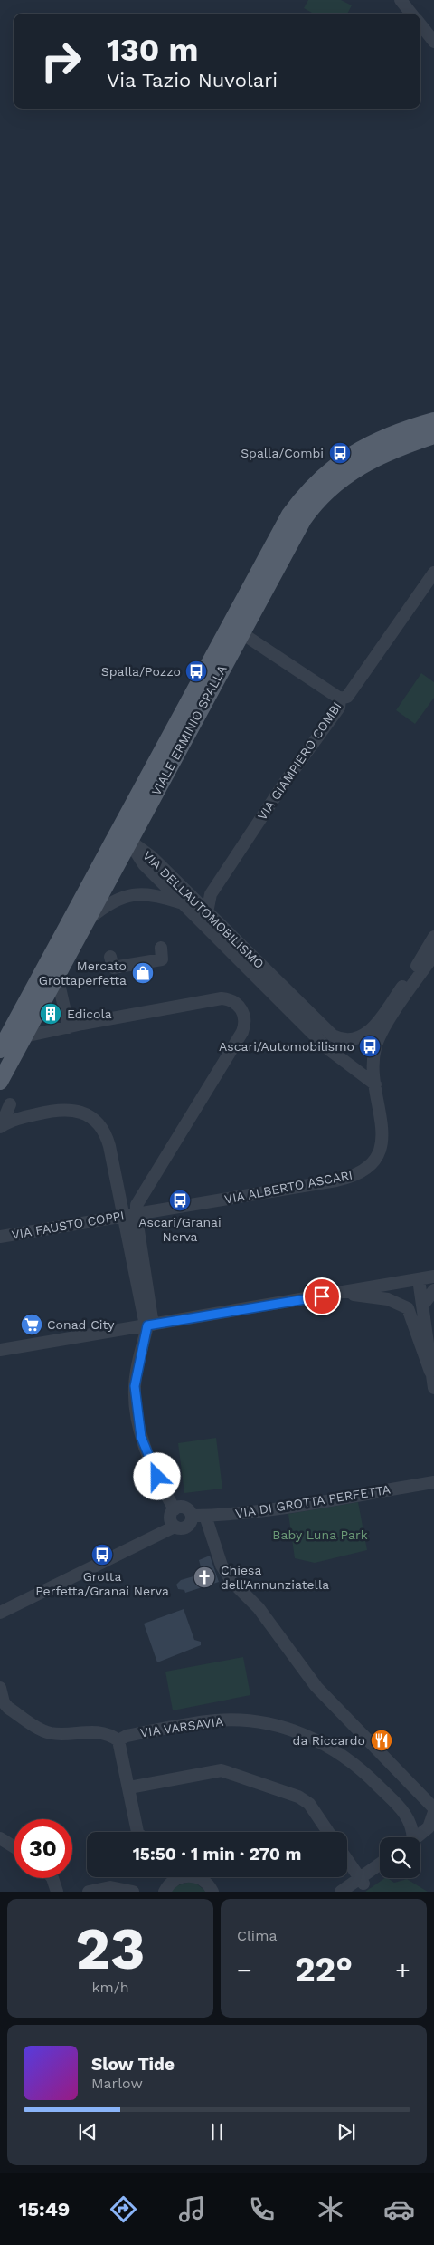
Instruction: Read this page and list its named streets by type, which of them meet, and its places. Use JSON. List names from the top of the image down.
{
  "streets": {
    "main road": ["VIALE ERMINIO SPALLA"],
    "street": [
      "VIA GIAMPIERO COMBI",
      "VIA DELL'AUTOMOBILISMO",
      "VIA ALBERTO ASCARI",
      "VIA FAUSTO COPPI",
      "VIA DI GROTTA PERFETTA",
      "VIA VARSAVIA"
    ]
  },
  "crossings": [
    ["VIALE ERMINIO SPALLA", "VIA DELL'AUTOMOBILISMO"],
    ["VIA GIAMPIERO COMBI", "VIA DELL'AUTOMOBILISMO"],
    ["VIA DELL'AUTOMOBILISMO", "VIA ALBERTO ASCARI"],
    ["VIA ALBERTO ASCARI", "VIA FAUSTO COPPI"]
  ],
  "parks": ["Baby Luna Park"],
  "places": {
    "bus stop": [
      "Spalla/Combi",
      "Spalla/Pozzo",
      "Ascari/Automobilismo",
      "Ascari/Granai Nerva",
      "Grotta Perfetta/Granai Nerva"
    ],
    "shop": ["Mercato Grottaperfetta"],
    "building": ["Edicola"],
    "supermarket": ["Conad City"],
    "church": ["Chiesa dell'Annunziatella"],
    "restaurant": ["da Riccardo"]
  },
  "page": {
    "turn": ["130 m", "Via Tazio Nuvolari"],
    "limit": "30",
    "trip": "15:50 · 1 min · 270 m",
    "tile": [
      ["23", "km/h"],
      "Clima"
    ],
    "heat": ["−", "22°", "+"],
    "song": ["Slow Tide", "Marlow"],
    "tabs": "15:49"
  }
}
